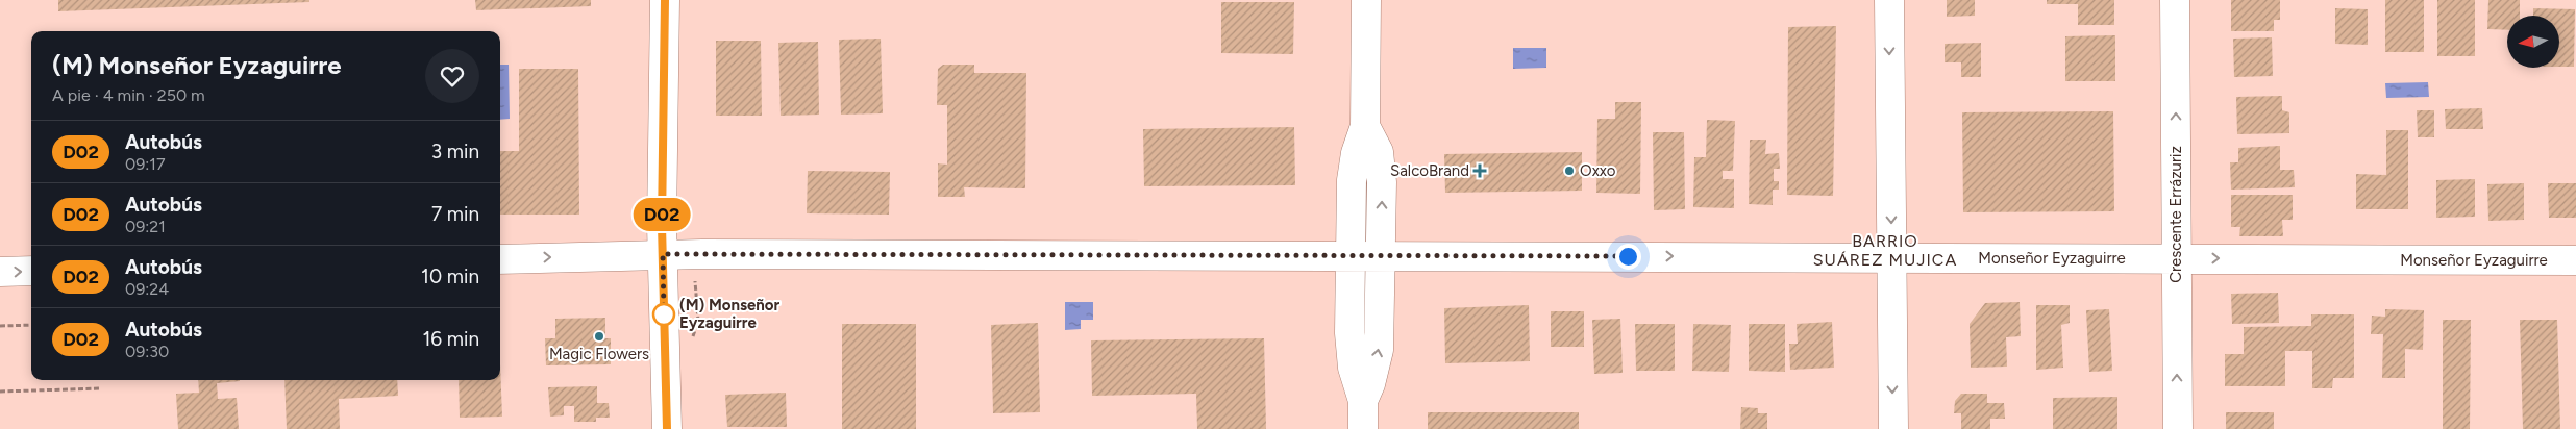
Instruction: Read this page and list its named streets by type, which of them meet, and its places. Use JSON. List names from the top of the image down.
{
  "streets": {
    "street": ["Crescente Errázuriz", "Monseñor Eyzaguirre"]
  },
  "crossings": [
    ["Crescente Errázuriz", "Monseñor Eyzaguirre"]
  ],
  "one_way": ["Crescente Errázuriz", "Monseñor Eyzaguirre"],
  "districts": ["BARRIO SUÁREZ MUJICA"],
  "places": {
    "health": ["SalcoBrand"],
    "other": ["Oxxo", "(M) Monseñor Eyzaguirre", "Magic Flowers"]
  },
  "lines": ["bus line D02"],
  "north": "left",
  "page": {
    "on_map": "D02",
    "heading": ["(M) Monseñor Eyzaguirre", "A pie · 4 min · 250 m"],
    "list": [
      {
        "mark": "D02",
        "name": "Autobús",
        "note": "09:17",
        "value": "3 min"
      },
      {
        "mark": "D02",
        "name": "Autobús",
        "note": "09:21",
        "value": "7 min"
      },
      {
        "mark": "D02",
        "name": "Autobús",
        "note": "09:24",
        "value": "10 min"
      },
      {
        "mark": "D02",
        "name": "Autobús",
        "note": "09:30",
        "value": "16 min"
      }
    ]
  }
}
